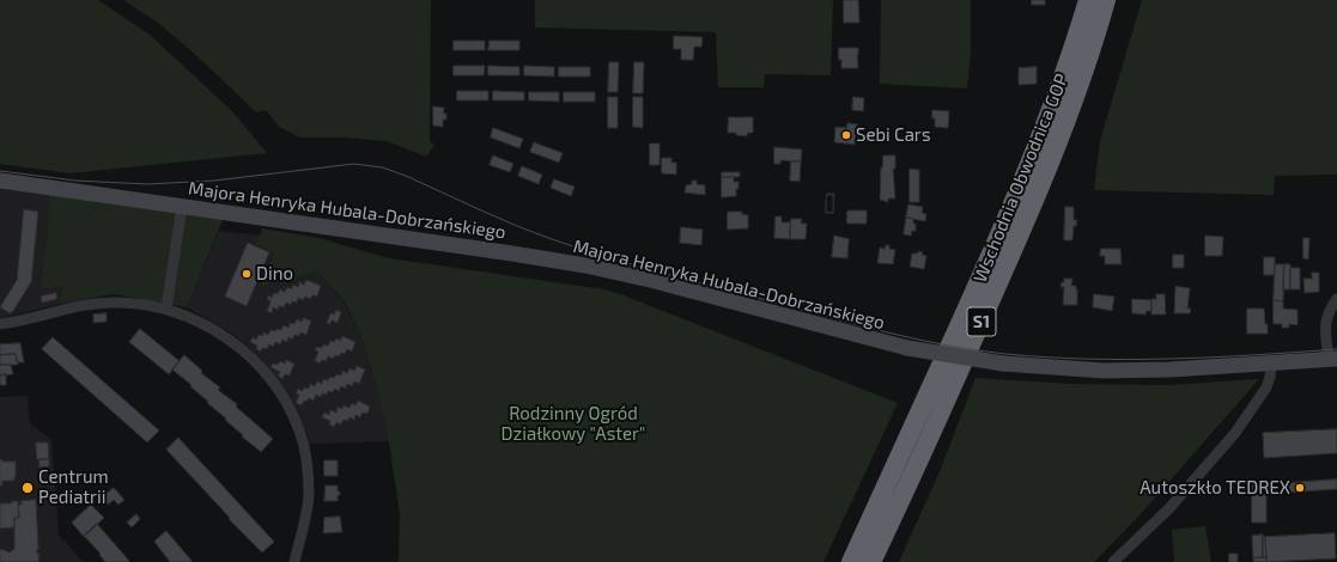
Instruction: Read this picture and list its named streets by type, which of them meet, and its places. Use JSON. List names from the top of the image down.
{
  "streets": {
    "highway": ["Wschodnia Obwodnica GOP", "S1"],
    "street": ["Majora Henryka Hubala-Dobrzańskiego"]
  },
  "parks": ["Rodzinny Ogród Działkowy \"Aster\""],
  "places": [
    "Sebi Cars",
    "Dino",
    "Centrum Pediatrii",
    "Autoszkło TEDREX"
  ]
}
